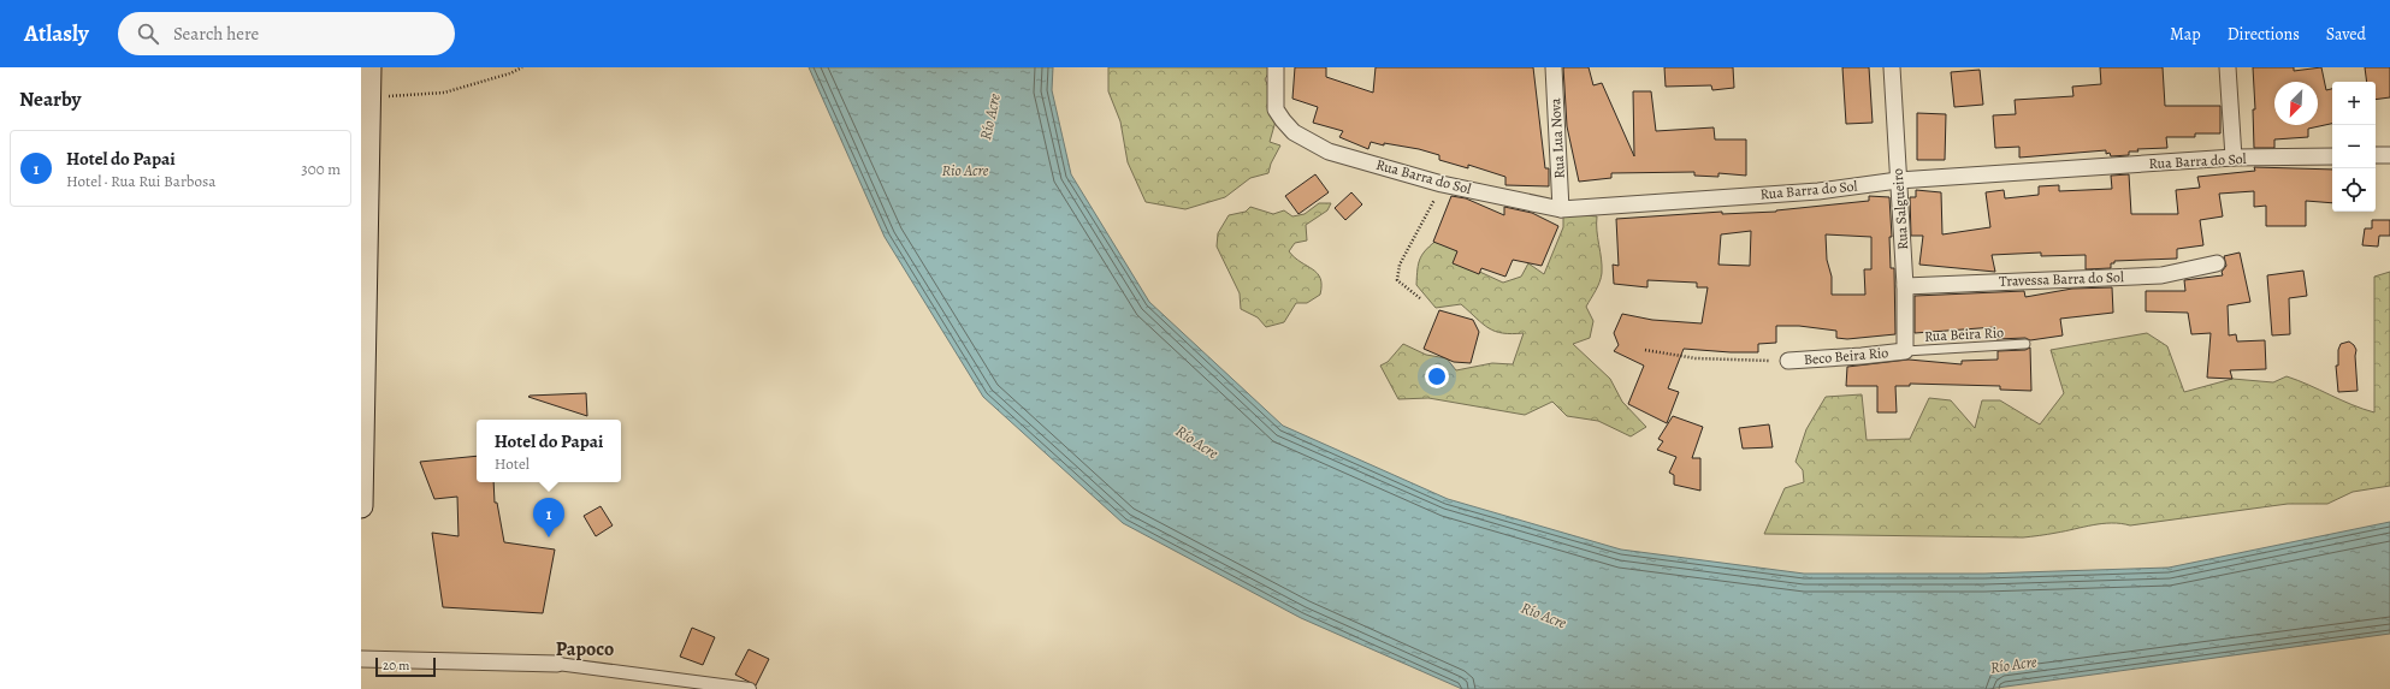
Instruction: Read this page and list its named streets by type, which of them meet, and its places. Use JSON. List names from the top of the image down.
{
  "streets": {
    "street": [
      "Rua Lua Nova",
      "Rua Barra do Sol",
      "Rua Salgueiro",
      "Travessa Barra do Sol",
      "Beco Beira Rio"
    ],
    "lane": ["Rua Beira Rio"]
  },
  "crossings": [
    ["Rua Lua Nova", "Rua Barra do Sol"],
    ["Rua Barra do Sol", "Rua Salgueiro"],
    ["Rua Salgueiro", "Travessa Barra do Sol"],
    ["Rua Salgueiro", "Rua Beira Rio"],
    ["Rua Salgueiro", "Beco Beira Rio"],
    ["Rua Beira Rio", "Beco Beira Rio"]
  ],
  "districts": ["Papoco"],
  "water": ["Río Acre", "Rio Acre"],
  "scale_bar": "20 m",
  "north": "bottom left",
  "page": {
    "header": "Atlasly",
    "search": "Search here",
    "nav": ["Map", "Directions", "Saved"],
    "heading": "Nearby",
    "map_buttons": ["+", "−"],
    "list": [
      {
        "mark": "1",
        "name": "Hotel do Papai",
        "note": "Hotel · Rua Rui Barbosa",
        "value": "300 m"
      }
    ],
    "popup": ["Hotel do Papai", "Hotel"],
    "pins": "1",
    "scale": "20 m"
  }
}
